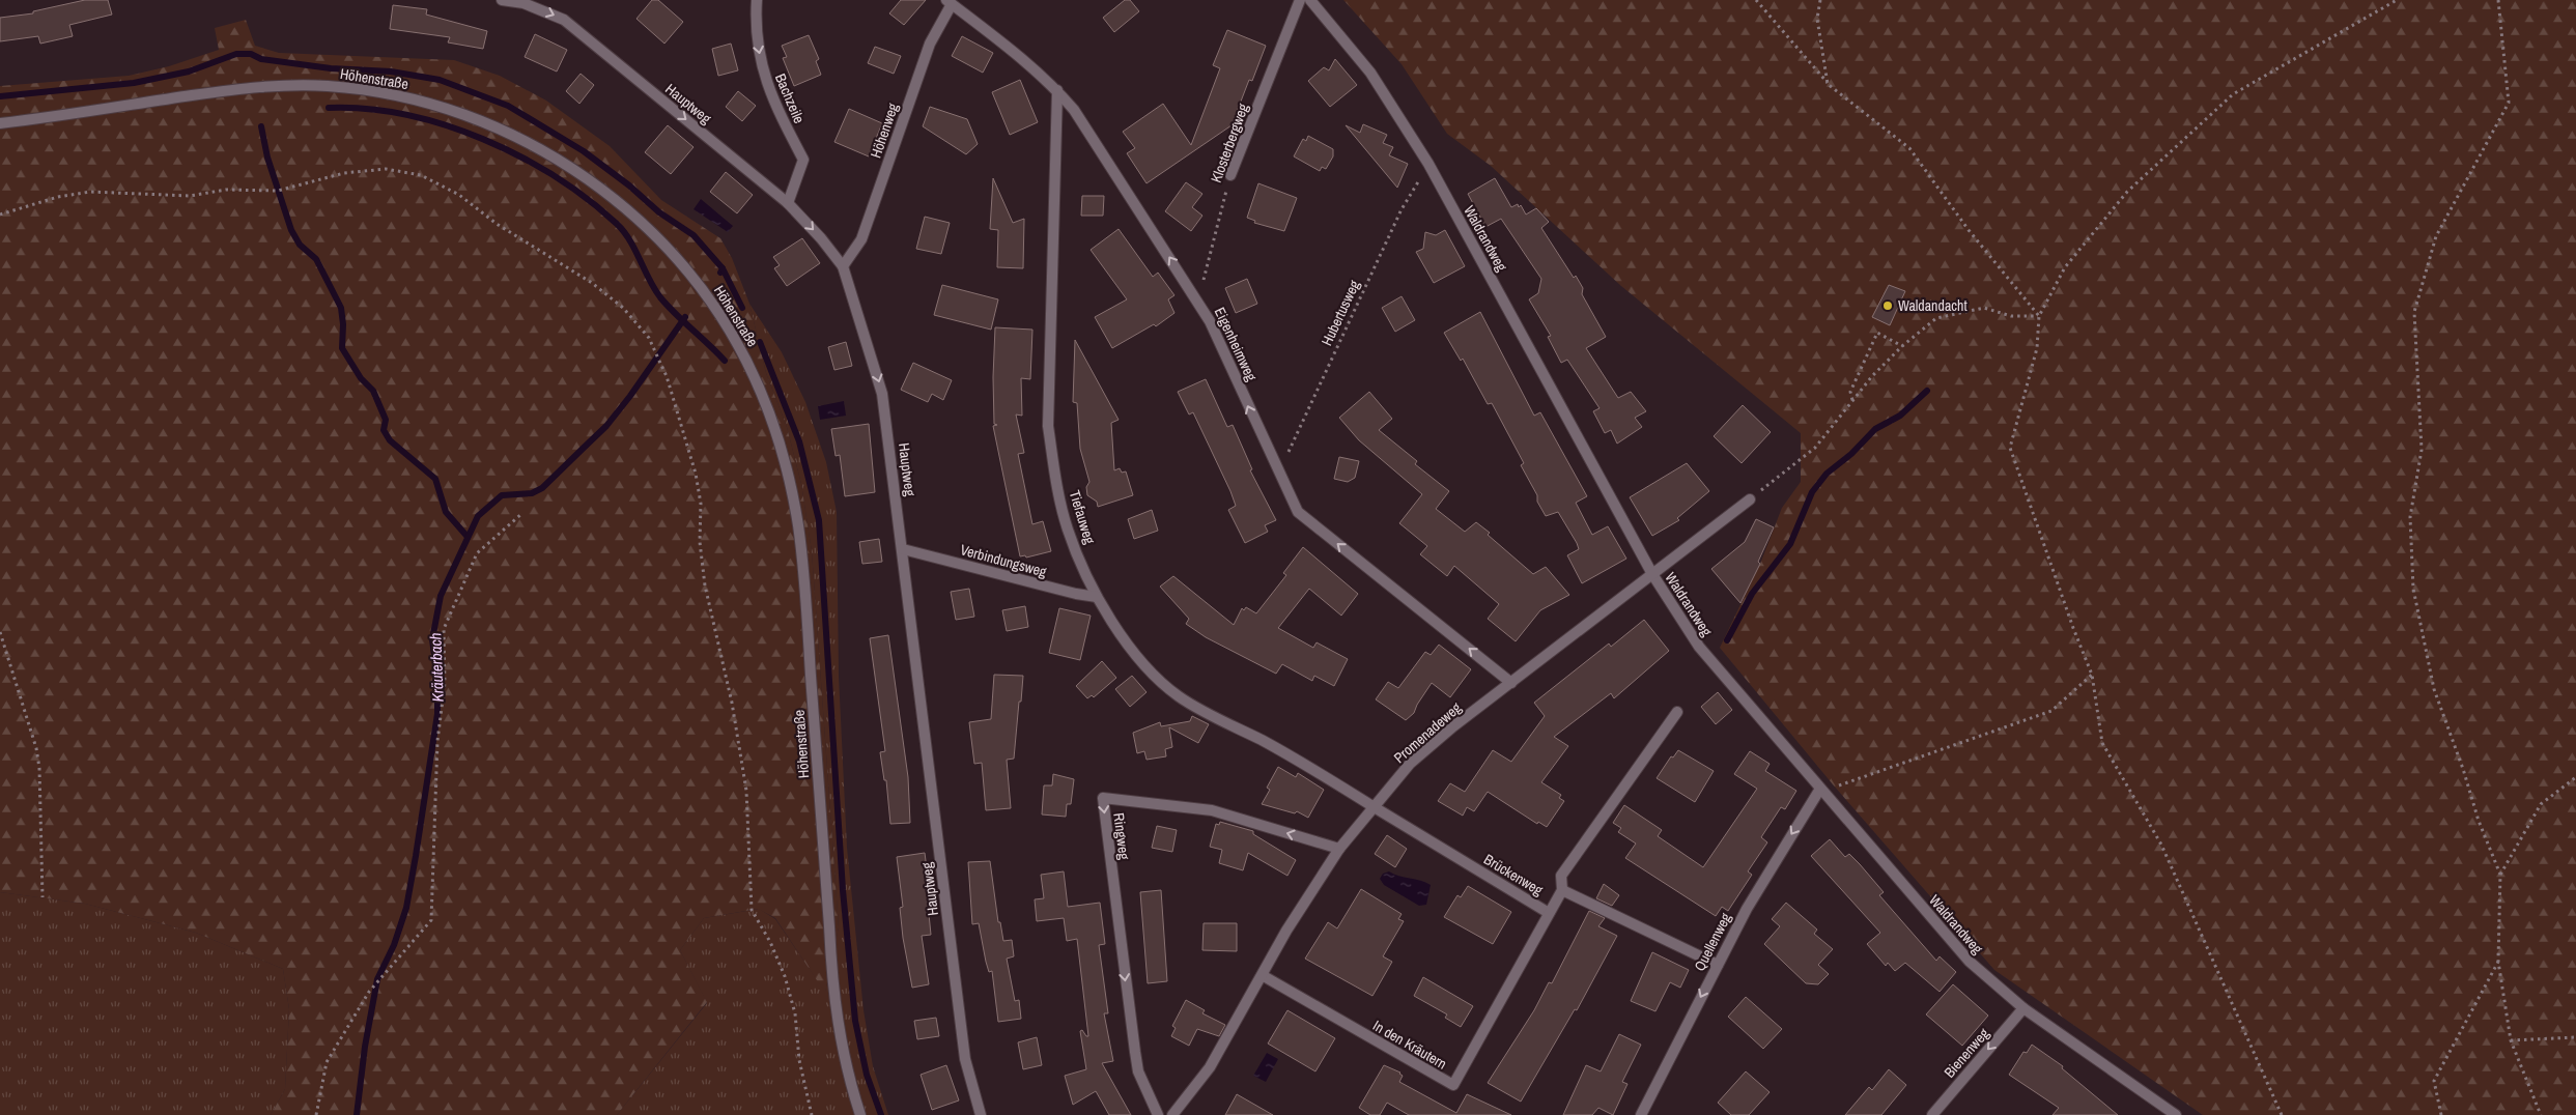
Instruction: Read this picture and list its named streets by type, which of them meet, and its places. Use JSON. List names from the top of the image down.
{
  "streets": {
    "street": [
      "Höhenstraße",
      "Bachzeile",
      "Hauptweg",
      "Höhenweg",
      "Klosterbergweg",
      "Waldrandweg",
      "Eigenheimweg",
      "Tiefauweg",
      "Verbindungsweg",
      "Promenadeweg",
      "Ringweg",
      "Brückenweg",
      "Quellenweg",
      "In den Kräutern",
      "Bienenweg"
    ],
    "path": ["Hubertusweg"]
  },
  "crossings": [
    ["Bachzeile", "Hauptweg"],
    ["Hauptweg", "Höhenweg"],
    ["Hauptweg", "Verbindungsweg"],
    ["Höhenweg", "Eigenheimweg"],
    ["Klosterbergweg", "Eigenheimweg"],
    ["Waldrandweg", "Hubertusweg"],
    ["Waldrandweg", "Promenadeweg"],
    ["Waldrandweg", "Quellenweg"],
    ["Waldrandweg", "Bienenweg"],
    ["Hubertusweg", "Eigenheimweg"],
    ["Eigenheimweg", "Tiefauweg"],
    ["Eigenheimweg", "Promenadeweg"],
    ["Tiefauweg", "Verbindungsweg"],
    ["Tiefauweg", "Promenadeweg"],
    ["Tiefauweg", "Brückenweg"],
    ["Promenadeweg", "Ringweg"],
    ["Promenadeweg", "Brückenweg"],
    ["Promenadeweg", "In den Kräutern"],
    ["Brückenweg", "Quellenweg"],
    ["Brückenweg", "In den Kräutern"]
  ],
  "one_way": [
    "Bachzeile",
    "Hauptweg",
    "Eigenheimweg",
    "Quellenweg",
    "Bienenweg"
  ],
  "water": ["Kräuterbach"],
  "places": ["Waldandacht"]
}
